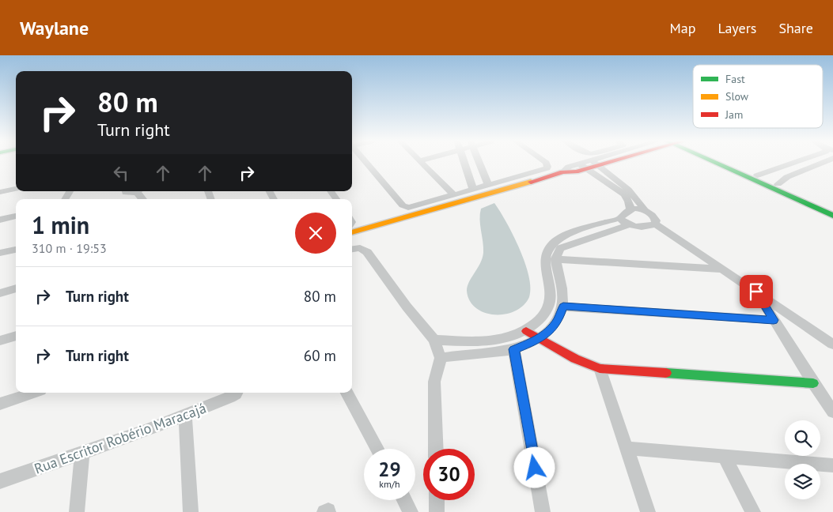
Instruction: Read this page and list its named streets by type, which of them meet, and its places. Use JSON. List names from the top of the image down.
{
  "streets": {
    "street": ["Rua Escritor Robério Maracajá"]
  },
  "legend": ["Fast", "Slow", "Jam"],
  "page": {
    "header": "Waylane",
    "nav": ["Map", "Layers", "Share"],
    "turn": ["80 m", "Turn right"],
    "heading": ["1 min", "310 m · 19:53"],
    "list": [
      {
        "name": "Turn right",
        "value": "80 m"
      },
      {
        "name": "Turn right",
        "value": "60 m"
      }
    ],
    "speed": "29 km/h",
    "limit": "30"
  }
}
